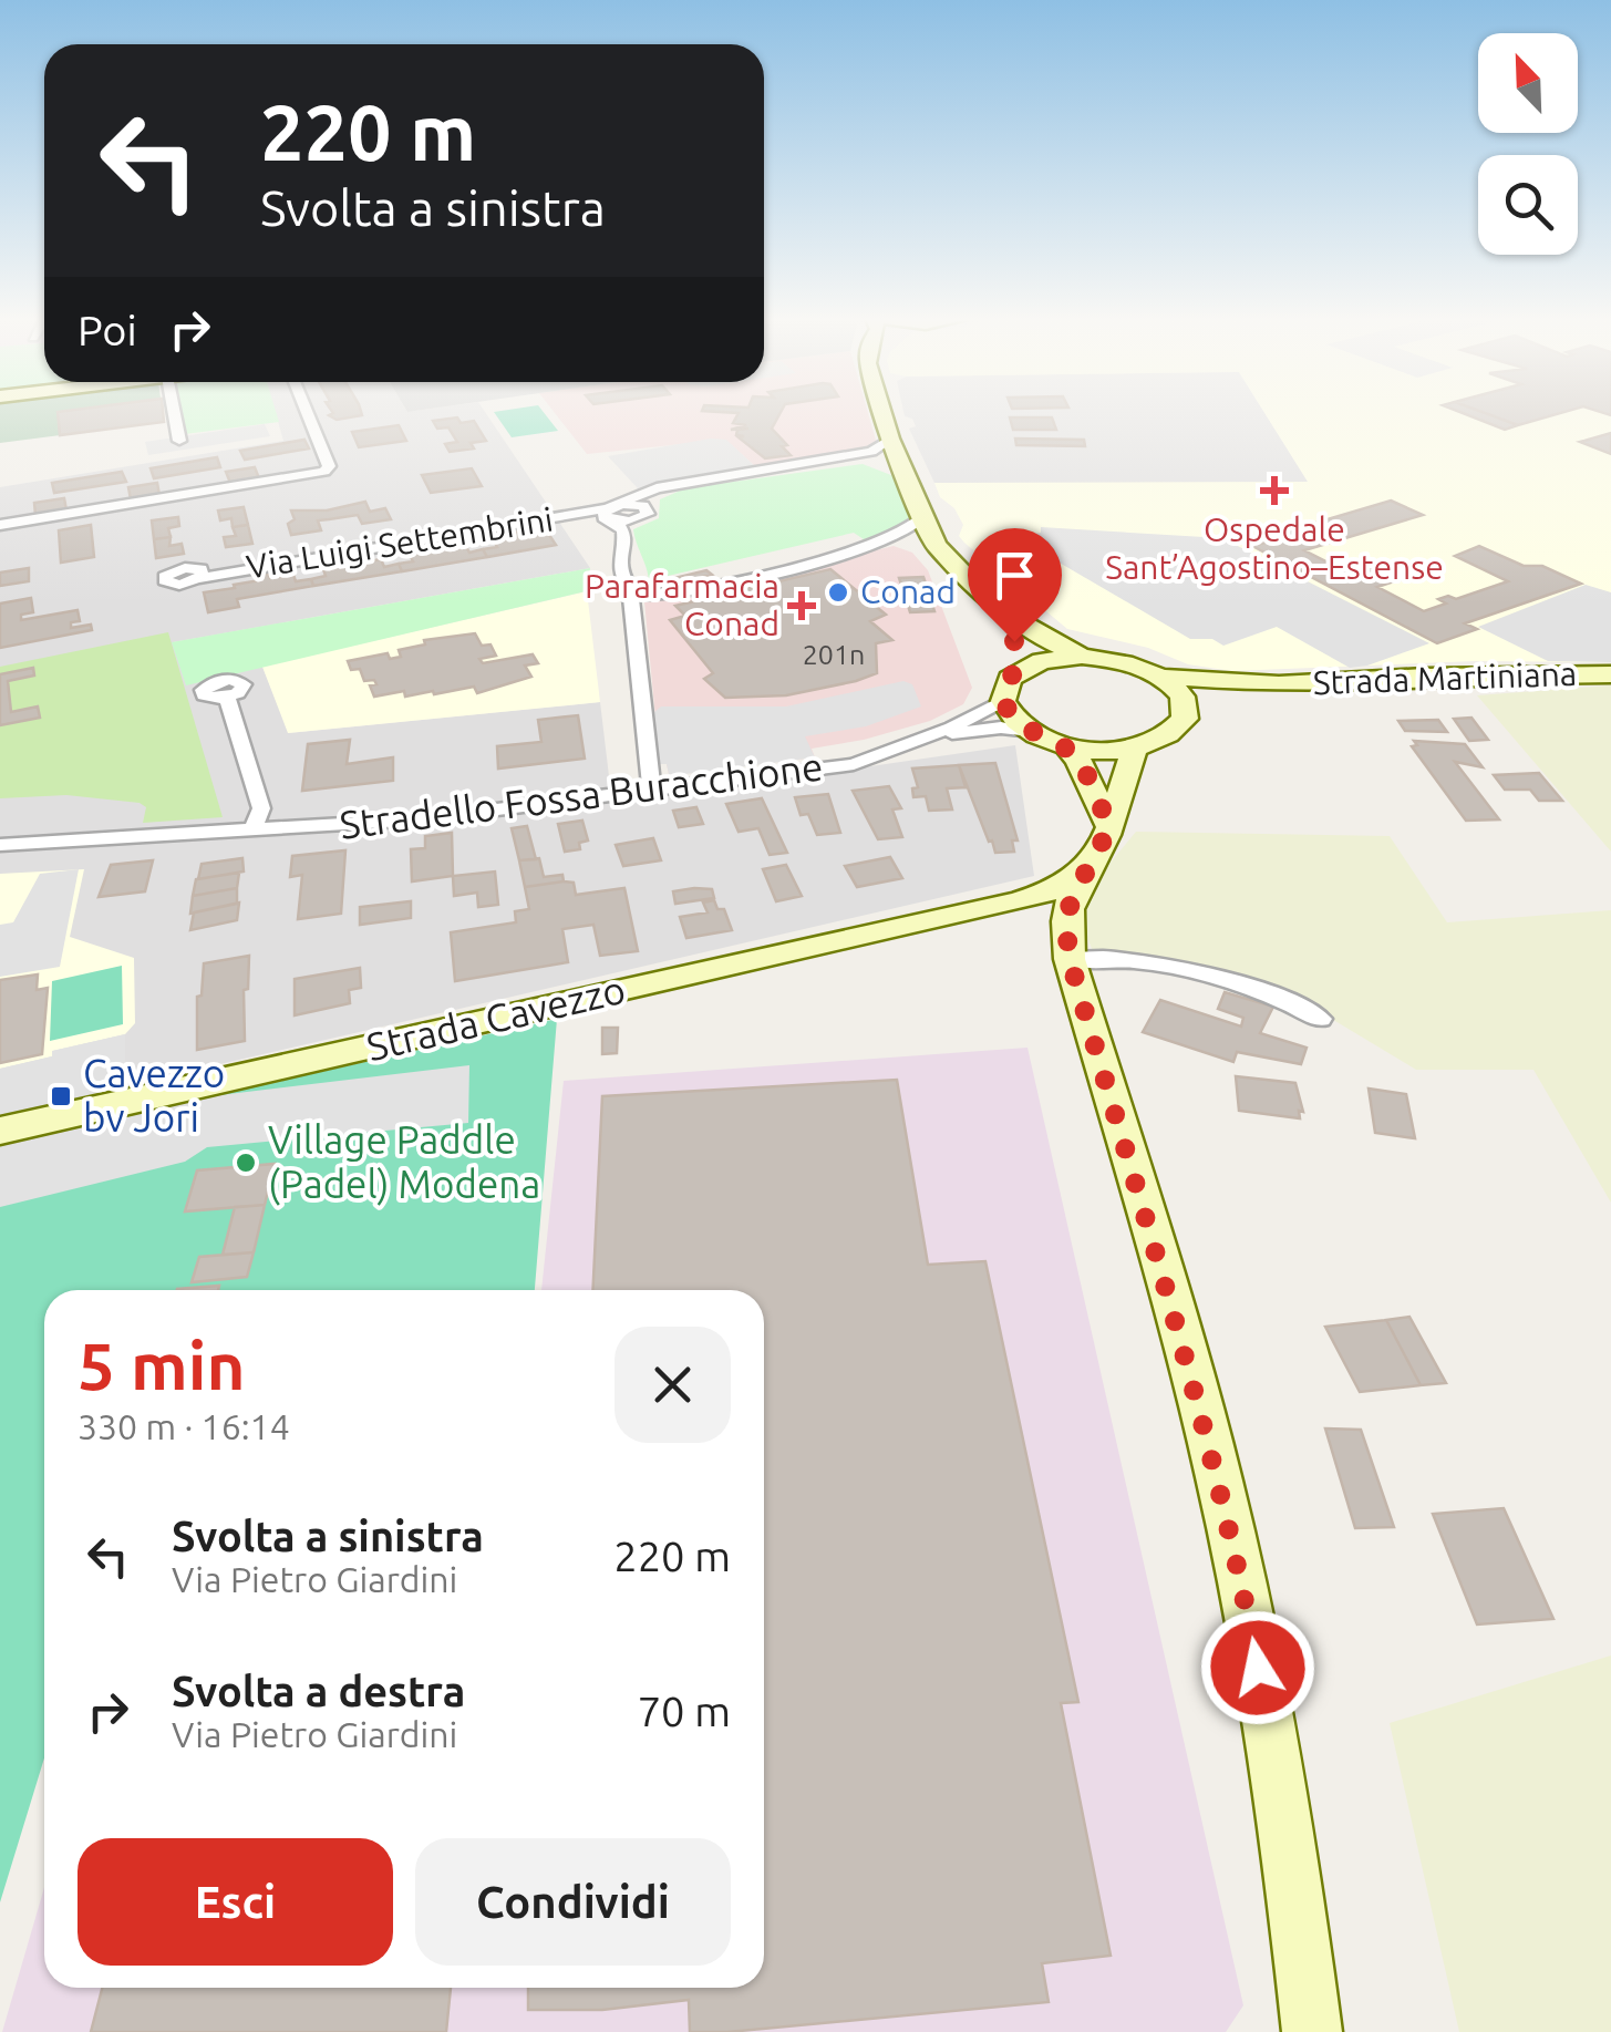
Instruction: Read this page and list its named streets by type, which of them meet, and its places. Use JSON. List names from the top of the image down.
{
  "streets": {
    "main road": ["Strada Martiniana", "Strada Cavezzo"],
    "street": ["Via Luigi Settembrini", "Stradello Fossa Buracchione"]
  },
  "places": {
    "health": ["Ospedale Sant’Agostino–Estense", "Parafarmacia Conad"],
    "other": ["Conad", "Village Paddle (Padel) Modena"],
    "transit": ["Cavezzo bv Jori"]
  },
  "house_numbers": ["201n"],
  "north": "top left",
  "page": {
    "turn": ["220 m", "Svolta a sinistra"],
    "then": "Poi",
    "heading": ["5 min", "330 m · 16:14"],
    "list": [
      {
        "name": "Svolta a sinistra",
        "note": "Via Pietro Giardini",
        "value": "220 m"
      },
      {
        "name": "Svolta a destra",
        "note": "Via Pietro Giardini",
        "value": "70 m"
      }
    ],
    "buttons": ["Esci", "Condividi"]
  }
}
